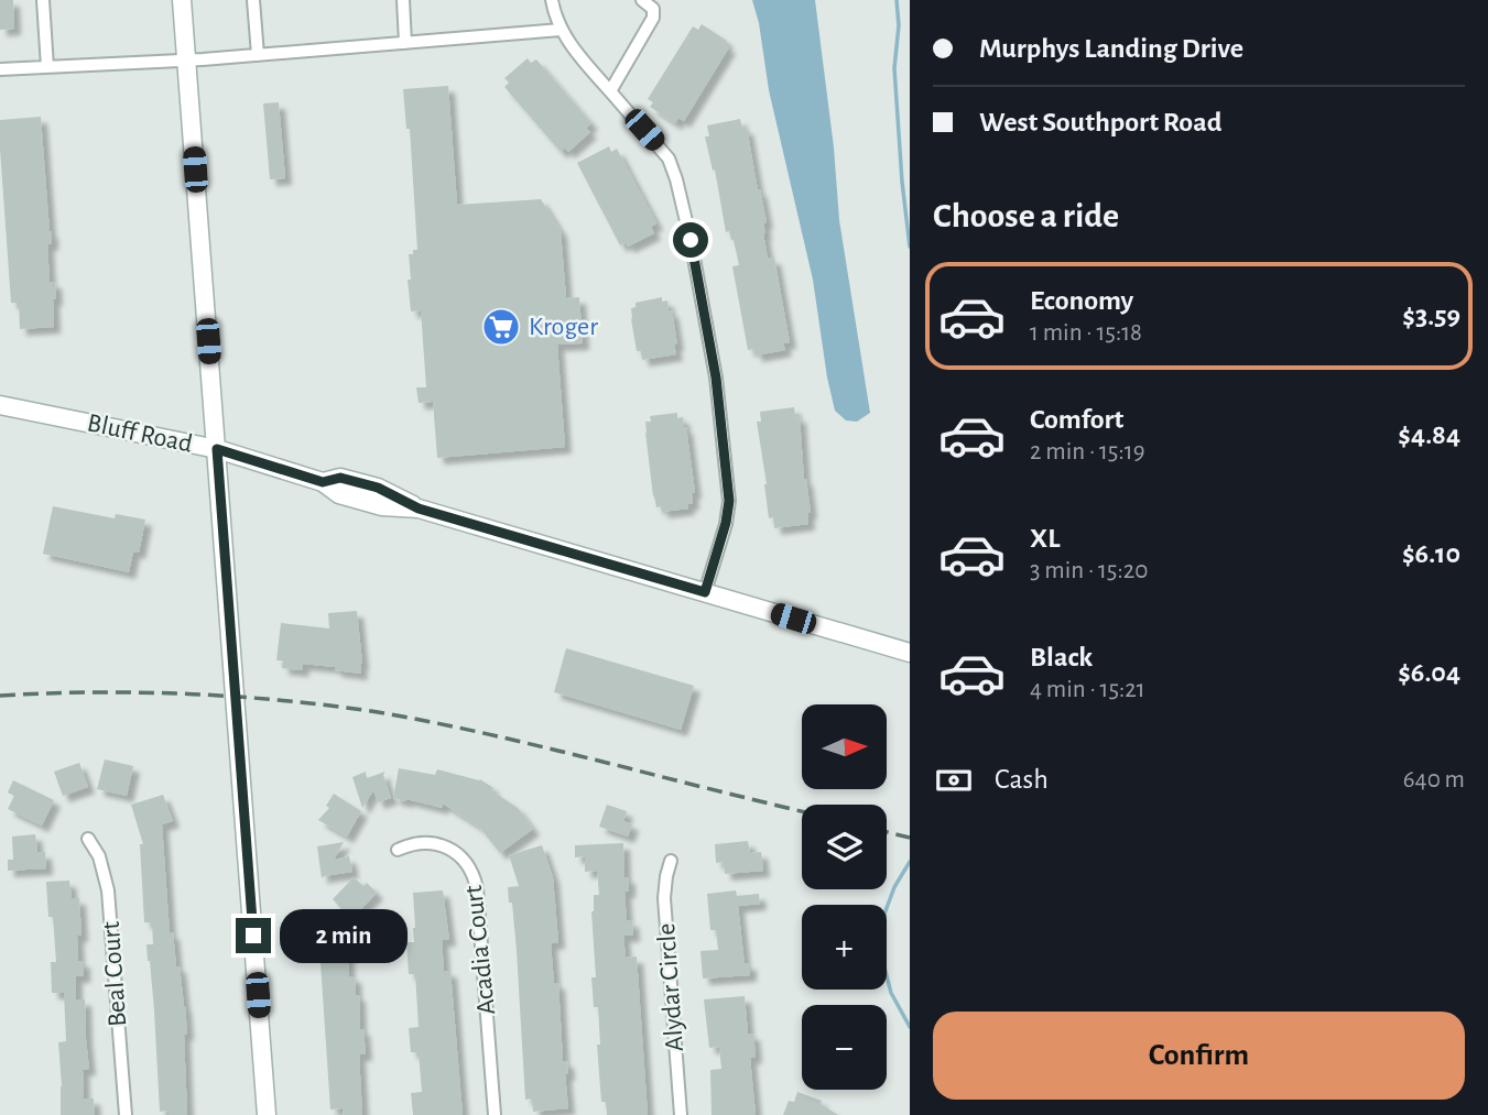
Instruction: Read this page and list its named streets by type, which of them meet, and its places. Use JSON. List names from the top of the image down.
{
  "streets": {
    "main road": ["Bluff Road"],
    "street": ["Acadia Court", "Beal Court", "Alydar Circle"]
  },
  "places": {
    "supermarket": ["Kroger"]
  },
  "north": "right",
  "page": {
    "banner": ["Murphys Landing Drive", "West Southport Road"],
    "heading": "Choose a ride",
    "list": [
      {
        "name": "Economy",
        "note": "1 min · 15:18",
        "value": "$3.59"
      },
      {
        "name": "Comfort",
        "note": "2 min · 15:19",
        "value": "$4.84"
      },
      {
        "name": "XL",
        "note": "3 min · 15:20",
        "value": "$6.10"
      },
      {
        "name": "Black",
        "note": "4 min · 15:21",
        "value": "$6.04"
      }
    ],
    "map_buttons": ["+", "−"],
    "pay": ["Cash", "640 m"],
    "bubble": "2 min",
    "buttons": "Confirm"
  }
}
